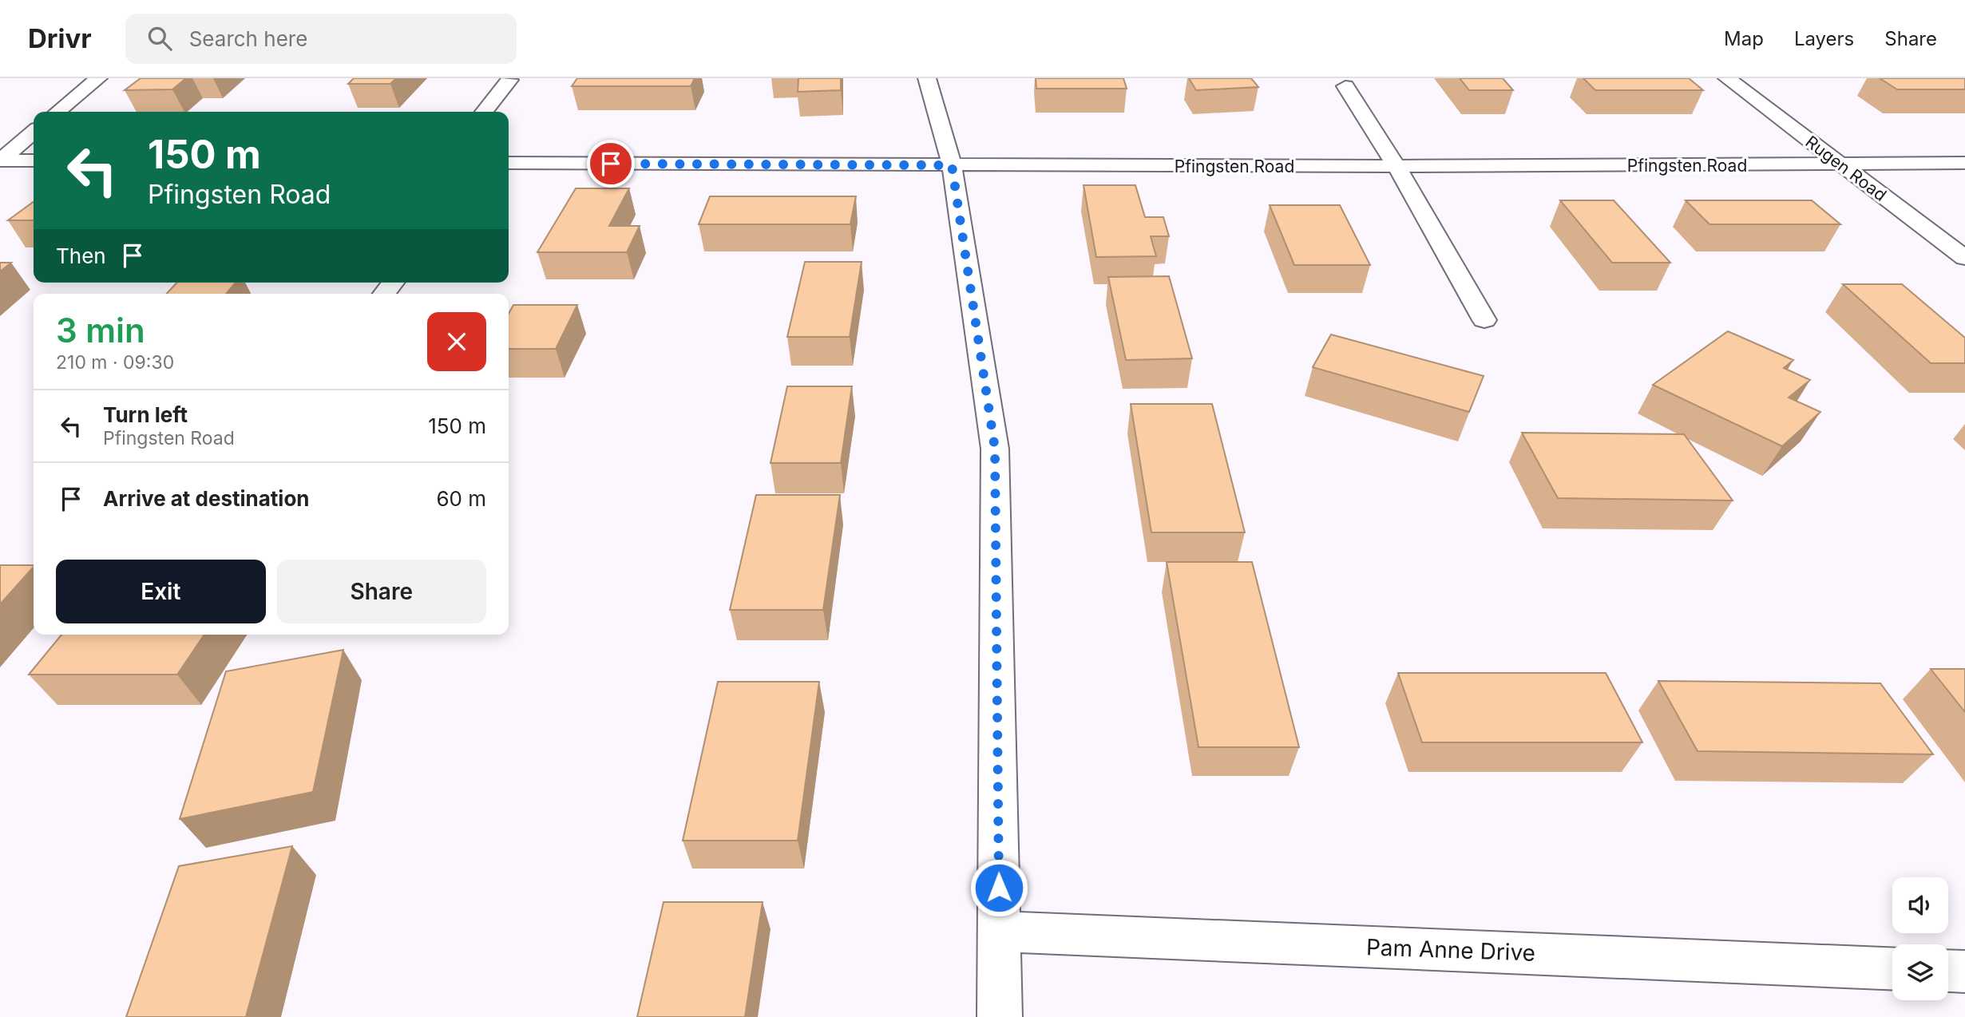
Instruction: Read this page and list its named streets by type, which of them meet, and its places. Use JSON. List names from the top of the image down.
{
  "streets": {
    "street": ["Pfingsten Road", "Rugen Road", "Pam Anne Drive"]
  },
  "crossings": [
    ["Pfingsten Road", "Rugen Road"]
  ],
  "page": {
    "header": "Drivr",
    "search": "Search here",
    "nav": ["Map", "Layers", "Share"],
    "turn": ["150 m", "Pfingsten Road"],
    "then": "Then",
    "heading": ["3 min", "210 m · 09:30"],
    "list": [
      {
        "name": "Turn left",
        "note": "Pfingsten Road",
        "value": "150 m"
      },
      {
        "name": "Arrive at destination",
        "value": "60 m"
      }
    ],
    "buttons": ["Exit", "Share"]
  }
}
